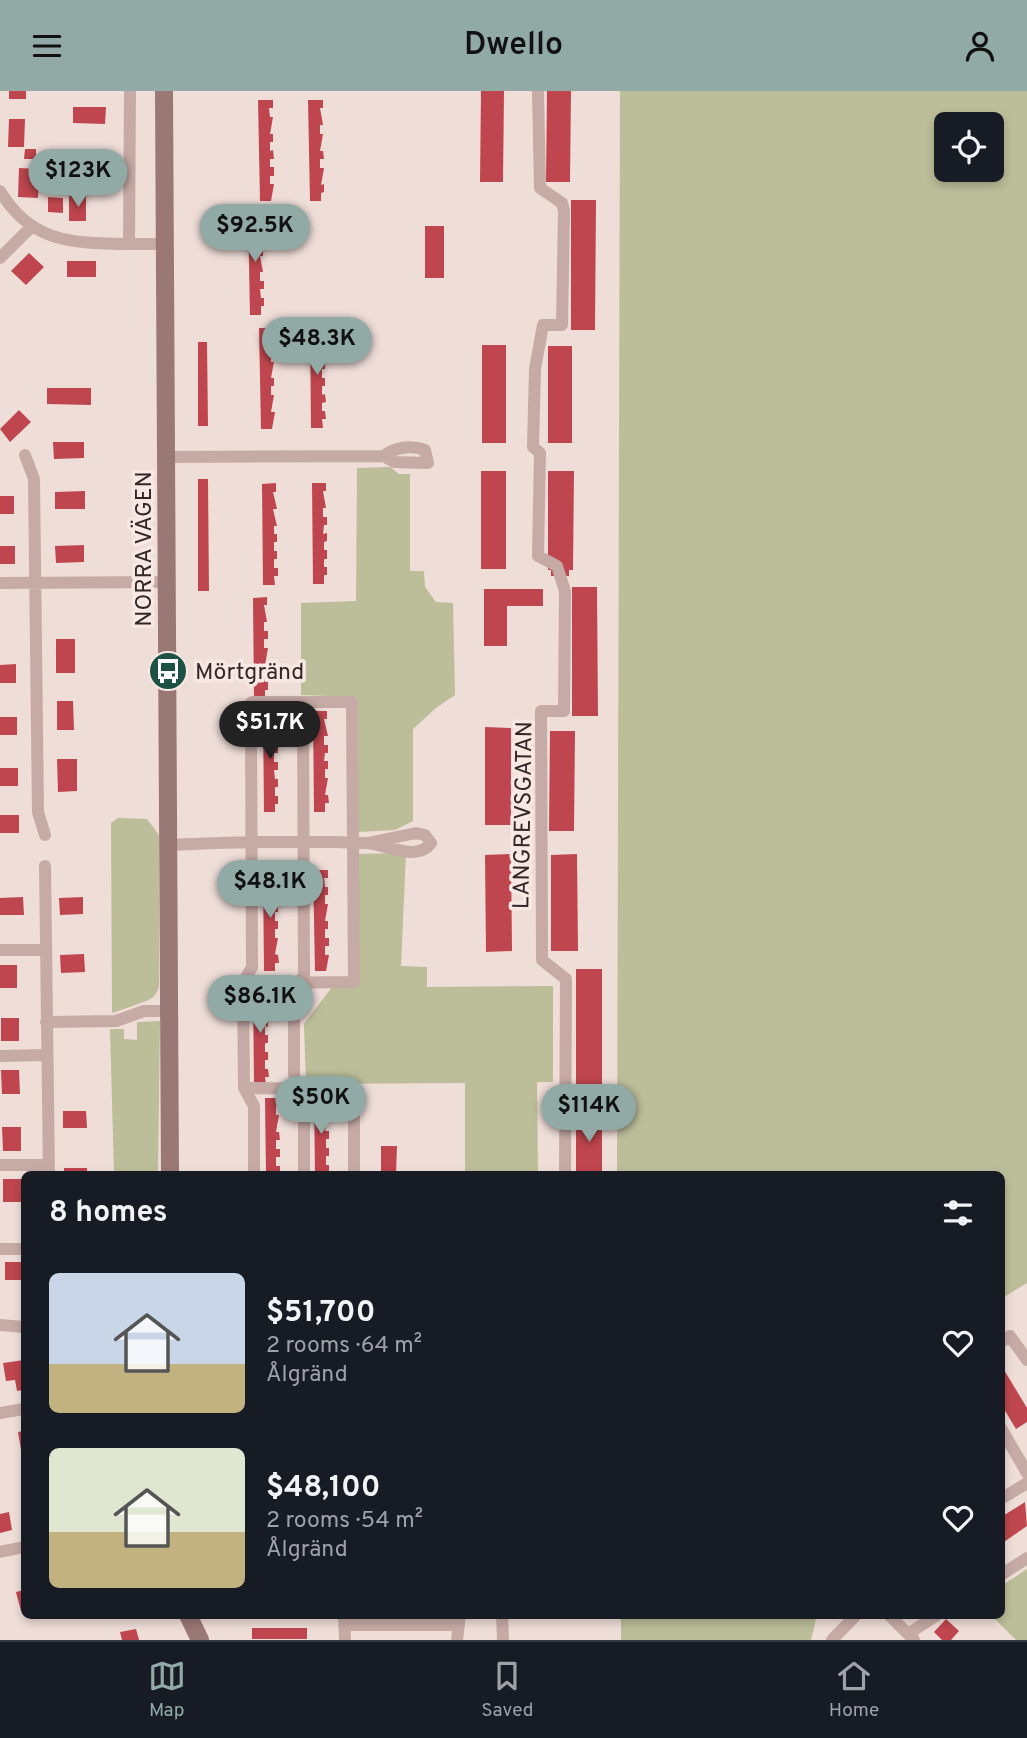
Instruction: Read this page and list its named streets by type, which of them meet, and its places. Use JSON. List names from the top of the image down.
{
  "streets": {
    "street": ["NORRA VÄGEN", "LANGREVSGATAN"]
  },
  "places": {
    "bus stop": ["Mörtgränd"]
  },
  "page": {
    "header": "Dwello",
    "price": [
      "$123K",
      "$92.5K",
      "$48.3K",
      "$51.7K",
      "$48.1K",
      "$86.1K",
      "$50K",
      "$114K"
    ],
    "heading": "8 homes",
    "list": [
      {
        "name": "$51,700",
        "note": "2 rooms · 64 m² · Ålgränd"
      },
      {
        "name": "$48,100",
        "note": "2 rooms · 54 m² · Ålgränd"
      }
    ],
    "tabs": ["Map", "Saved", "Home"]
  }
}
